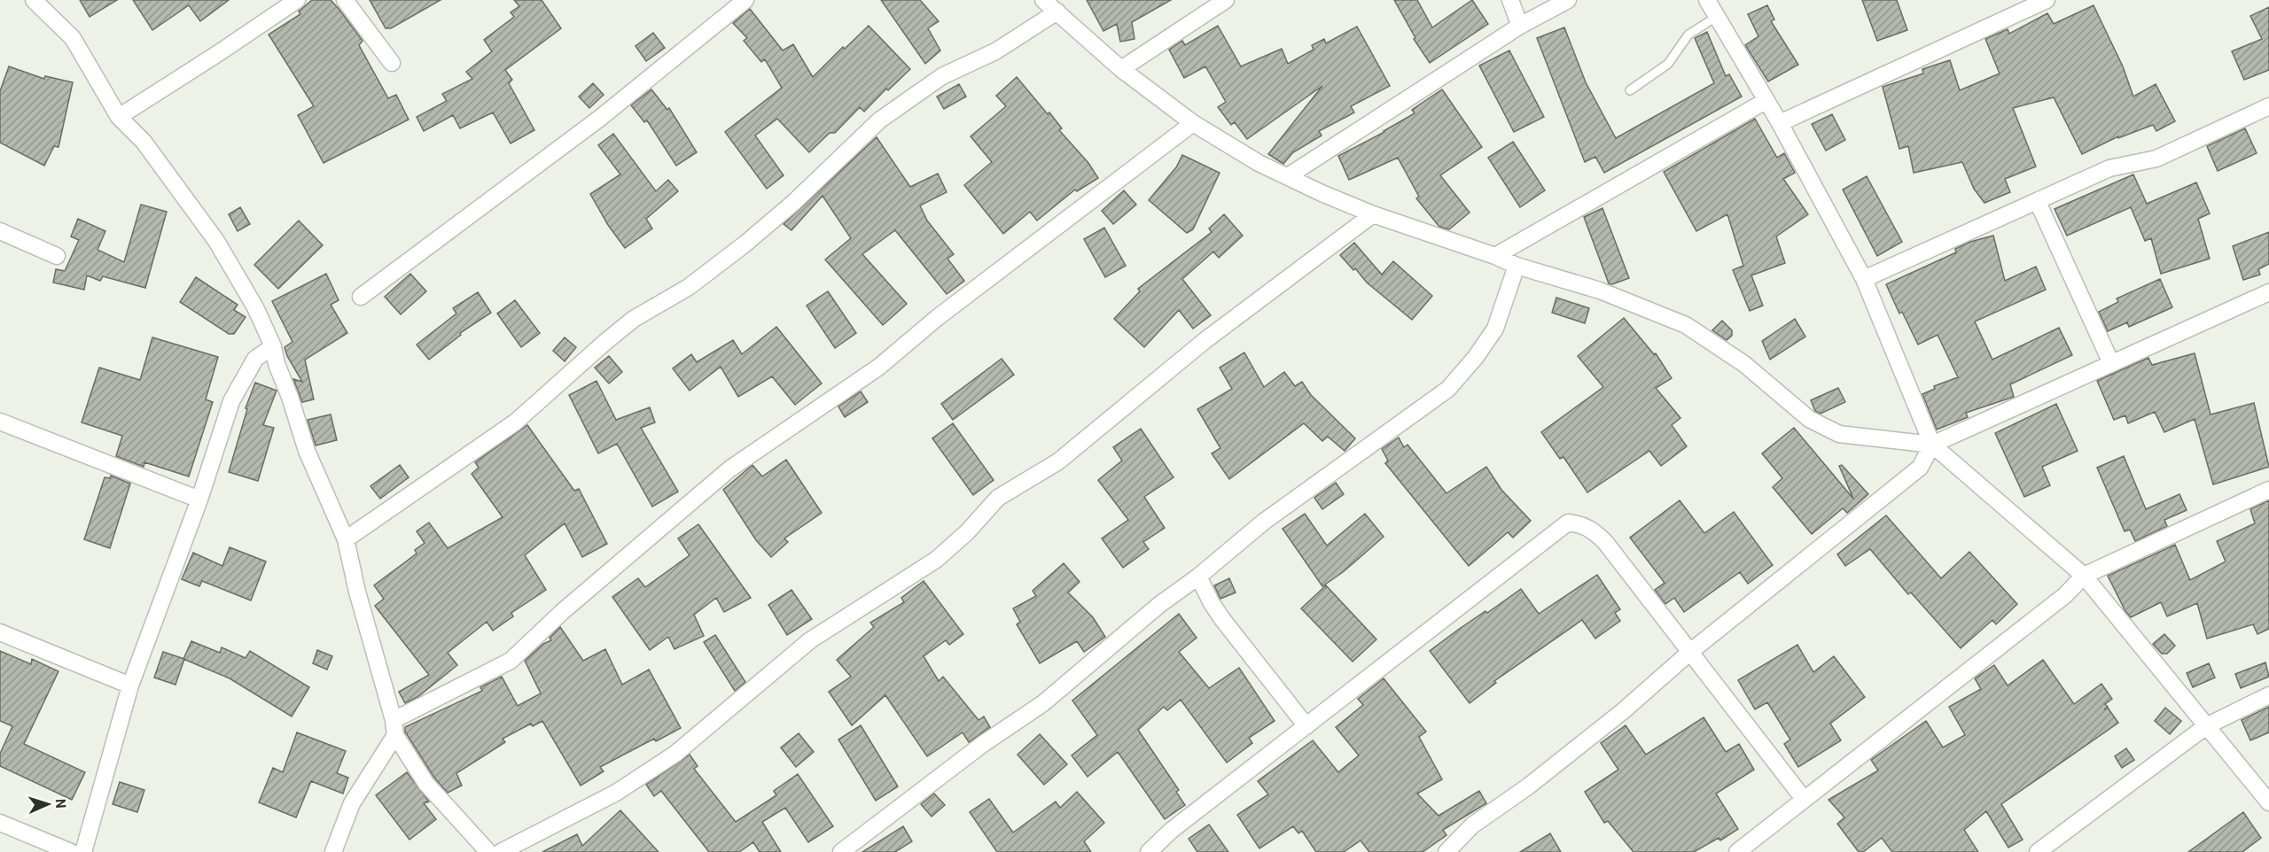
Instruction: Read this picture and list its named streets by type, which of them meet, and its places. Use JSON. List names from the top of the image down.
{
  "north": "right"
}
